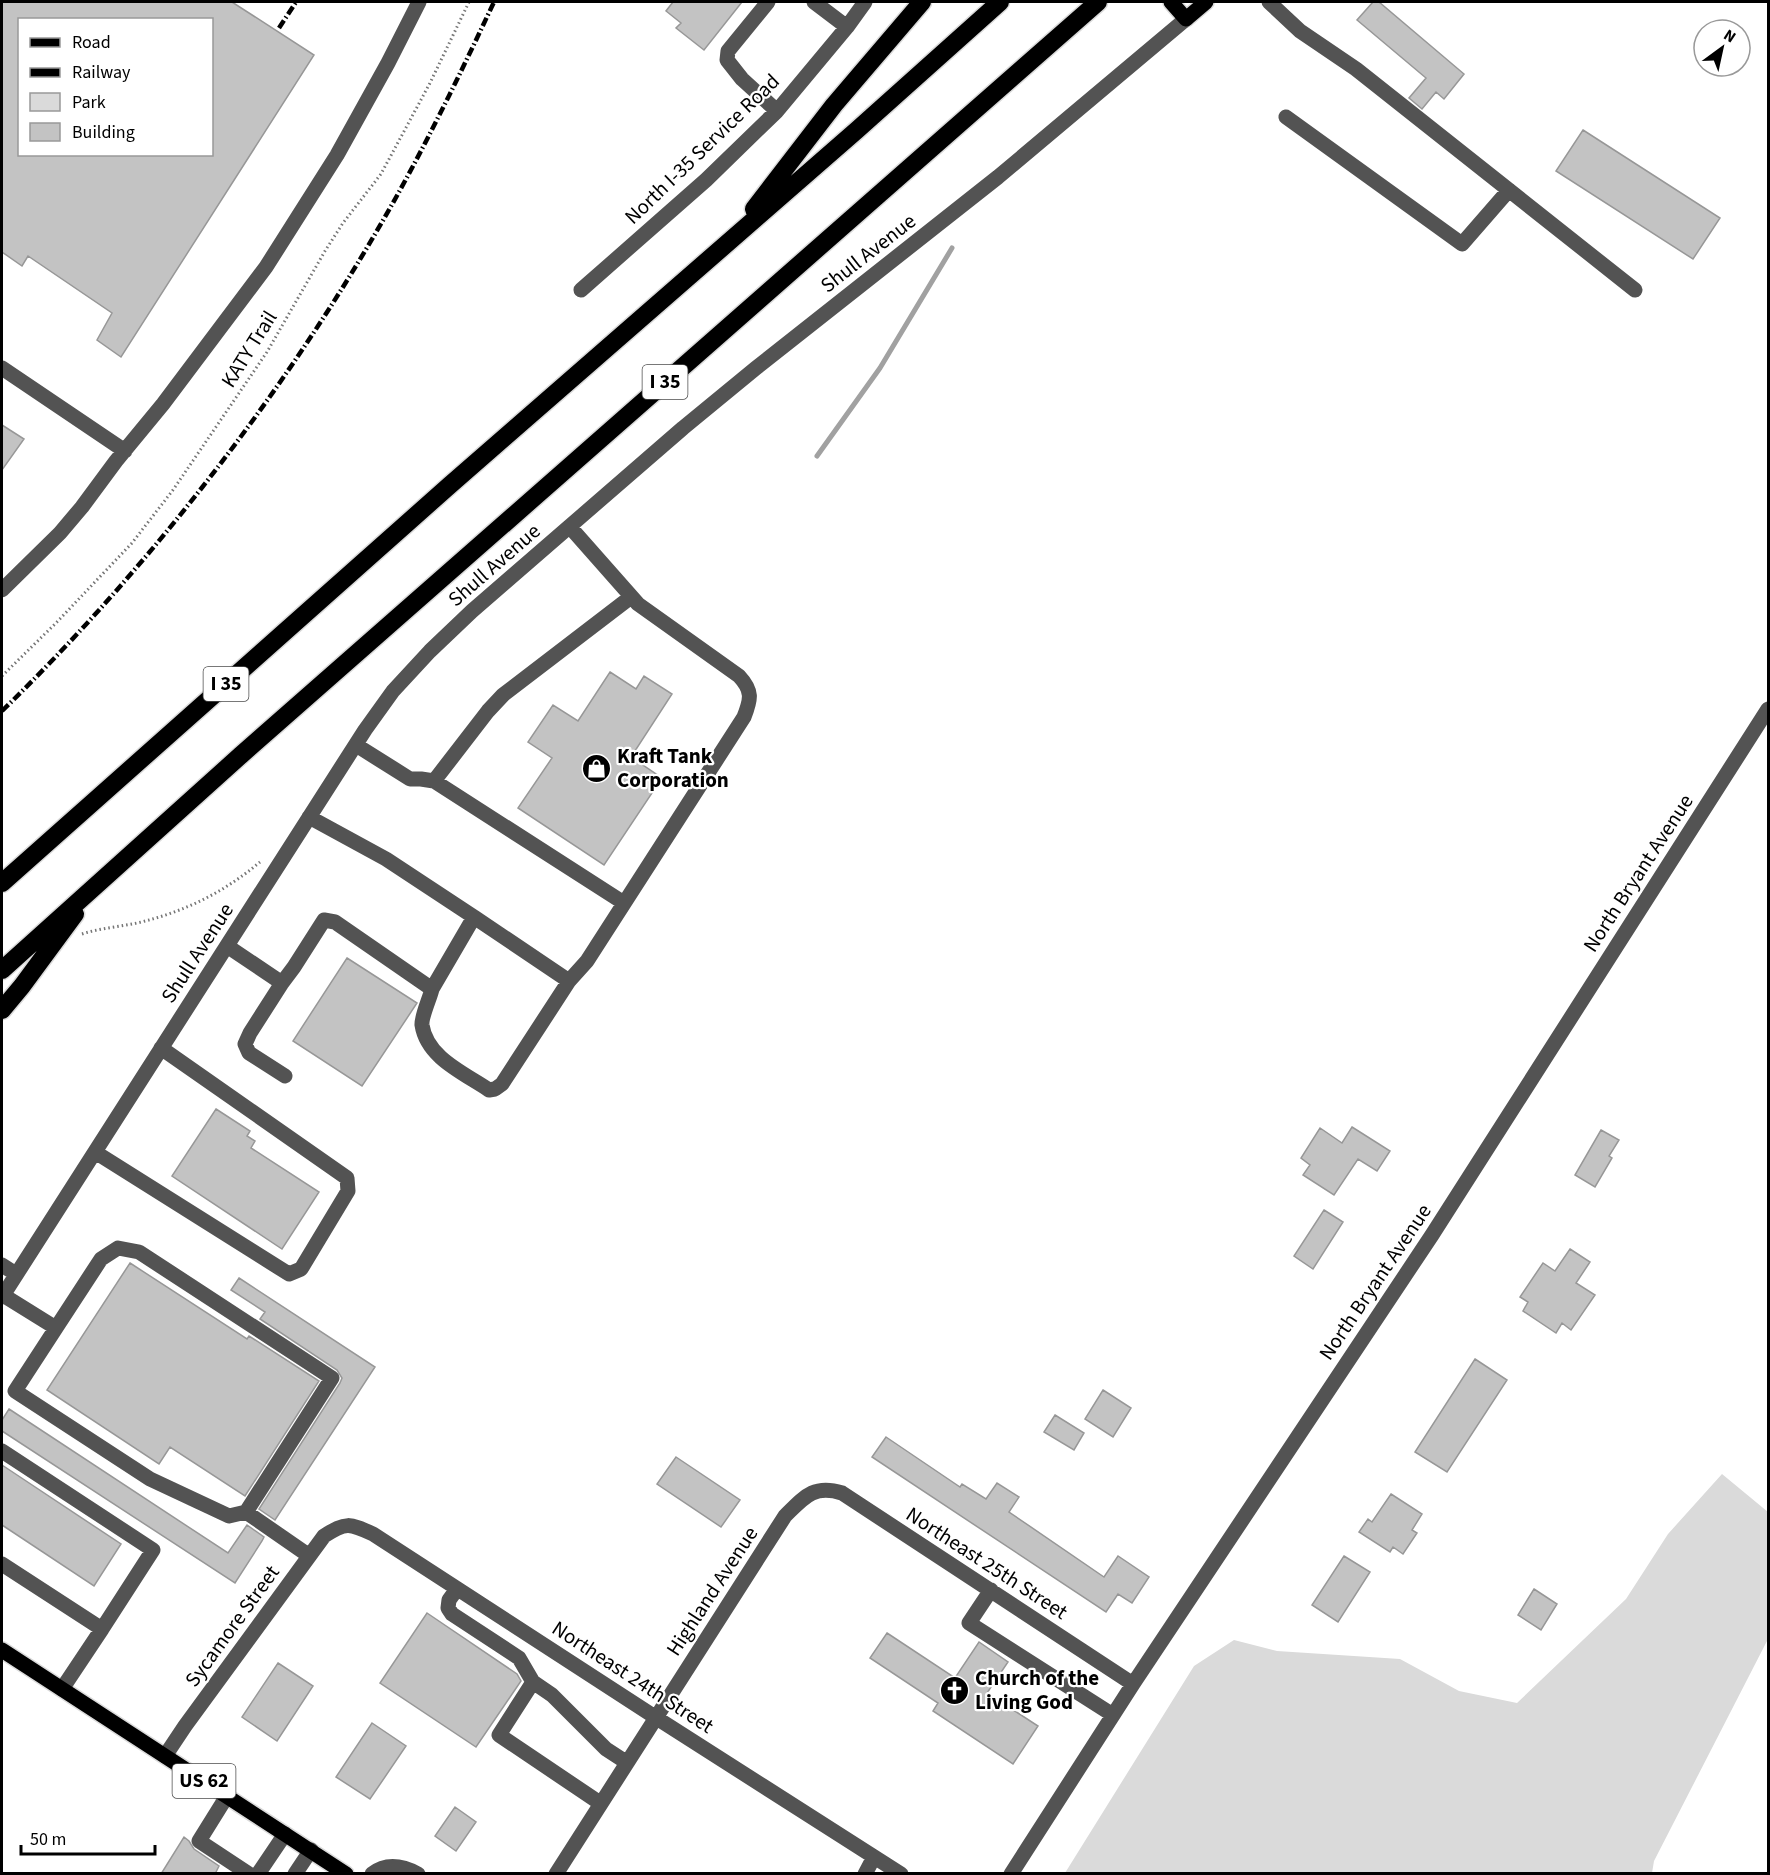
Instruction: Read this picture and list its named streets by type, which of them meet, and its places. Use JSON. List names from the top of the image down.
{
  "streets": {
    "highway": ["I 35"],
    "main road": ["US 62"],
    "street": [
      "North I-35 Service Road",
      "Shull Avenue",
      "North Bryant Avenue",
      "Northeast 25th Street",
      "Highland Avenue",
      "Sycamore Street",
      "Northeast 24th Street"
    ],
    "path": ["KATY Trail"]
  },
  "crossings": [
    ["North Bryant Avenue", "Northeast 25th Street"],
    ["Northeast 25th Street", "Highland Avenue"],
    ["Highland Avenue", "Northeast 24th Street"],
    ["Sycamore Street", "Northeast 24th Street"],
    ["Sycamore Street", "US 62"]
  ],
  "places": {
    "shop": ["Kraft Tank Corporation"],
    "church": ["Church of the Living God"]
  },
  "legend": [
    "Road",
    "Railway",
    "Park",
    "Building"
  ],
  "scale_bar": "50 m",
  "north": "top right"
}
